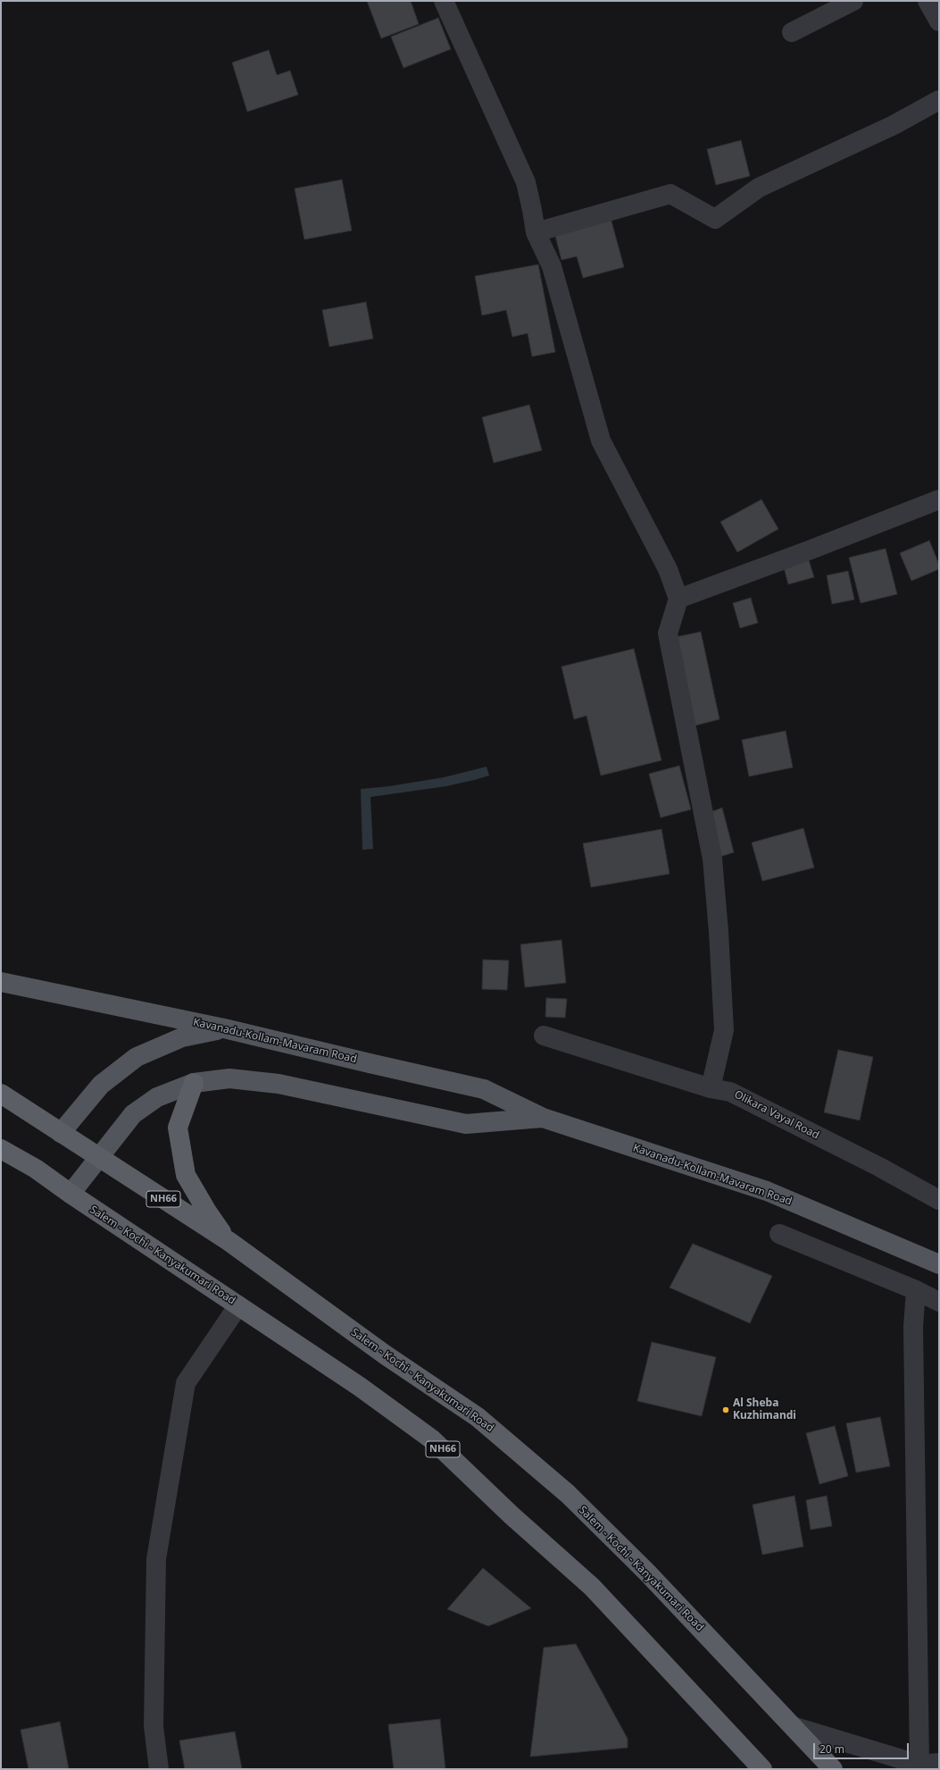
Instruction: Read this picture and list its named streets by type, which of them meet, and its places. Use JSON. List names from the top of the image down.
{
  "streets": {
    "highway": ["NH66", "Salem - Kochi - Kanyakumari Road"],
    "main road": ["Kavanadu-Kollam-Mavaram Road"],
    "street": ["Olikara Vayal Road"]
  },
  "crossings": [
    ["Kavanadu-Kollam-Mavaram Road", "Salem - Kochi - Kanyakumari Road"]
  ],
  "places": ["Al Sheba Kuzhimandi"],
  "scale_bar": "20 m"
}
